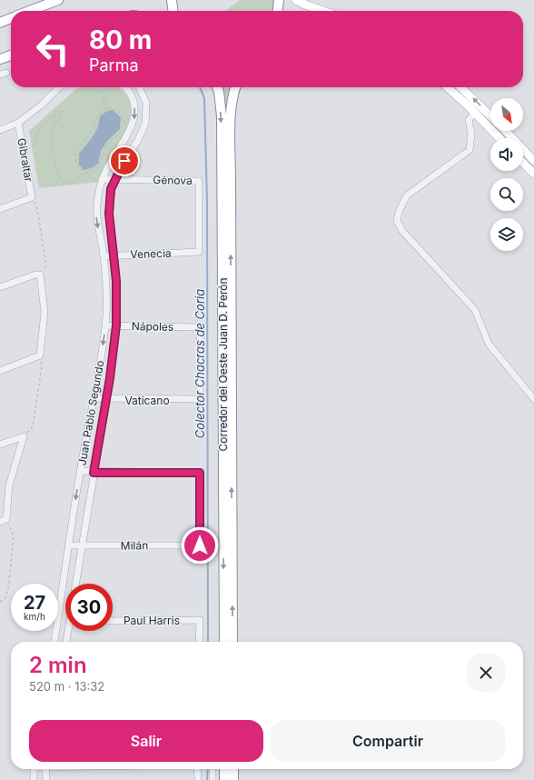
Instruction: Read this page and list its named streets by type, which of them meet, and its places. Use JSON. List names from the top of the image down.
{
  "streets": {
    "highway": ["Corredor del Oeste Juan D. Perón"],
    "street": [
      "Gibraltar",
      "Génova",
      "Venecia",
      "Nápoles",
      "Vaticano",
      "Juan Pablo Segundo",
      "Milán",
      "Paul Harris"
    ]
  },
  "crossings": [
    ["Génova", "Venecia"],
    ["Génova", "Juan Pablo Segundo"],
    ["Venecia", "Juan Pablo Segundo"],
    ["Nápoles", "Vaticano"],
    ["Nápoles", "Juan Pablo Segundo"],
    ["Vaticano", "Juan Pablo Segundo"],
    ["Juan Pablo Segundo", "Milán"]
  ],
  "water": ["Colector Chacras de Coria"],
  "north": "bottom right",
  "page": {
    "turn": ["80 m", "Parma"],
    "speed": "27 km/h",
    "limit": "30",
    "heading": ["2 min", "520 m · 13:32"],
    "buttons": ["Salir", "Compartir"]
  }
}
